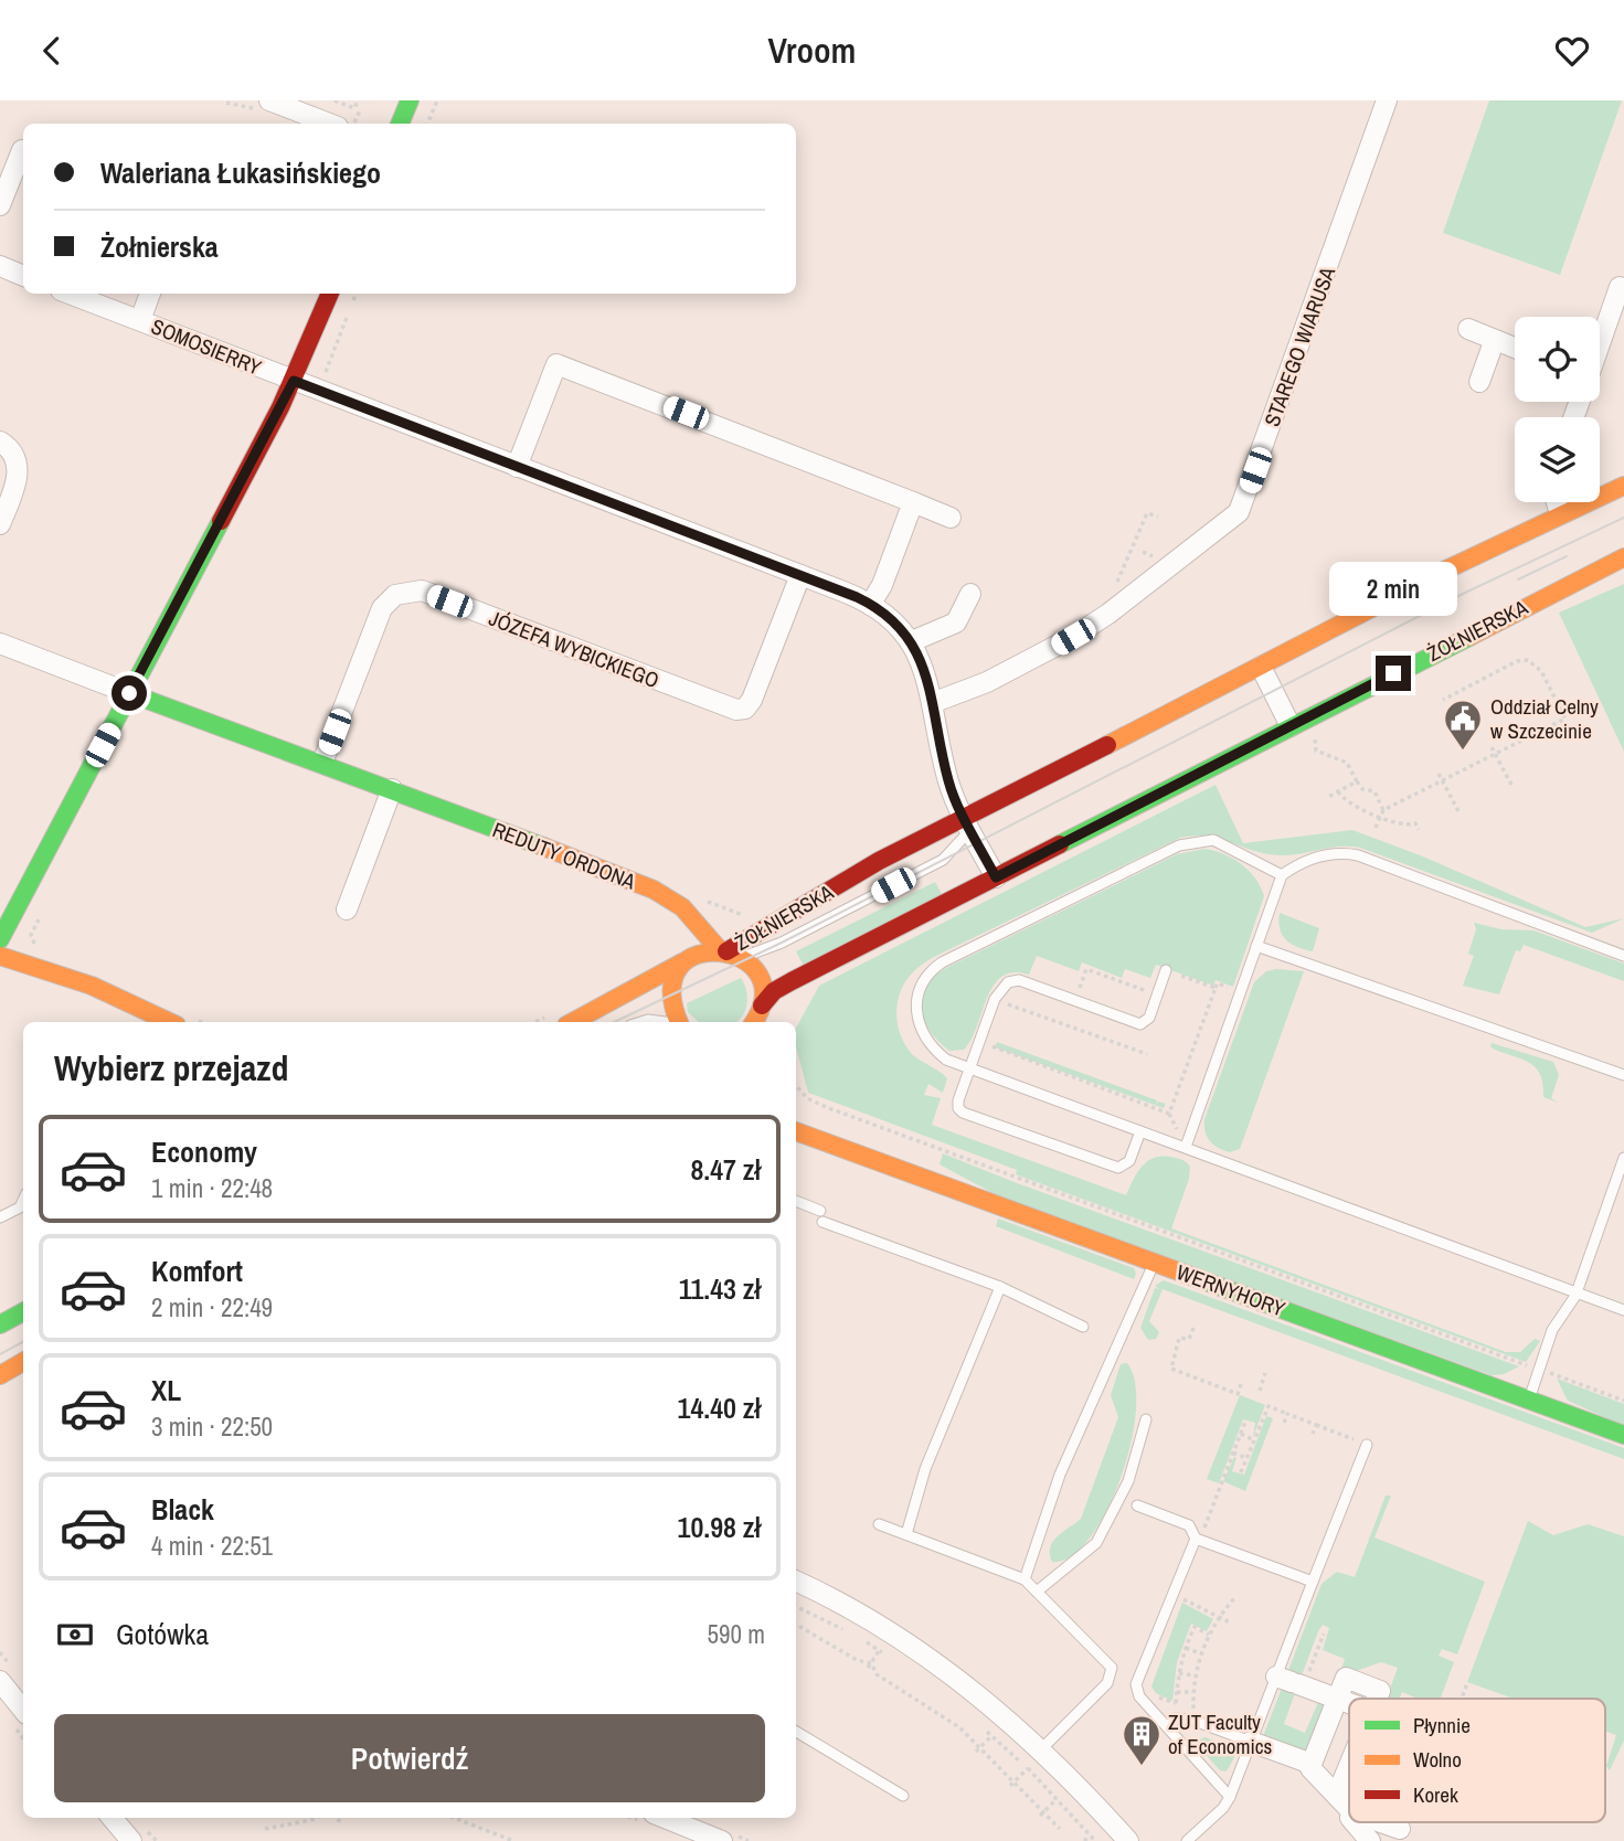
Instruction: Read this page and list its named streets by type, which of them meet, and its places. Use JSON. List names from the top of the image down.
{
  "streets": {
    "street": [
      "SOMOSIERRY",
      "STAREGO WIARUSA",
      "ŻOŁNIERSKA",
      "JÓZEFA WYBICKIEGO",
      "REDUTY ORDONA",
      "WERNYHORY"
    ]
  },
  "crossings": [
    ["SOMOSIERRY", "STAREGO WIARUSA"],
    ["SOMOSIERRY", "ŻOŁNIERSKA"],
    ["SOMOSIERRY", "JÓZEFA WYBICKIEGO"],
    ["ŻOŁNIERSKA", "REDUTY ORDONA"],
    ["JÓZEFA WYBICKIEGO", "REDUTY ORDONA"]
  ],
  "places": {
    "public building": ["Oddział Celny w Szczecinie"],
    "building": ["ZUT Faculty of Economics"]
  },
  "legend": ["Płynnie", "Wolno", "Korek"],
  "page": {
    "header": "Vroom",
    "banner": ["Waleriana Łukasińskiego", "Żołnierska"],
    "bubble": "2 min",
    "heading": "Wybierz przejazd",
    "list": [
      {
        "name": "Economy",
        "note": "1 min · 22:48",
        "value": "8.47 zł"
      },
      {
        "name": "Komfort",
        "note": "2 min · 22:49",
        "value": "11.43 zł"
      },
      {
        "name": "XL",
        "note": "3 min · 22:50",
        "value": "14.40 zł"
      },
      {
        "name": "Black",
        "note": "4 min · 22:51",
        "value": "10.98 zł"
      }
    ],
    "pay": ["Gotówka", "590 m"],
    "buttons": "Potwierdź"
  }
}
